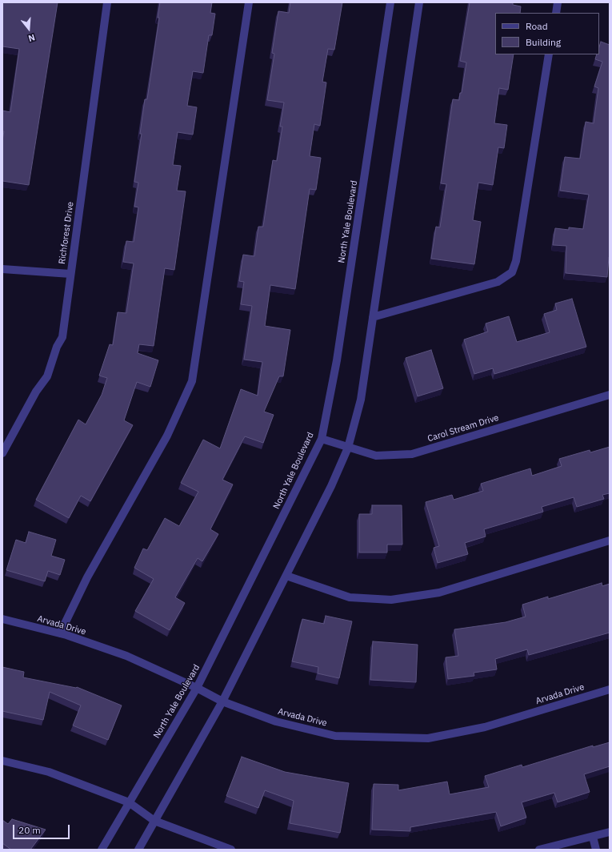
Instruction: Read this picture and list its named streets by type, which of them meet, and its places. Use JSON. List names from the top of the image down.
{
  "streets": {
    "street": [
      "North Yale Boulevard",
      "Richforest Drive",
      "Carol Stream Drive",
      "Arvada Drive"
    ]
  },
  "crossings": [
    ["North Yale Boulevard", "Carol Stream Drive"],
    ["North Yale Boulevard", "Arvada Drive"]
  ],
  "legend": ["Road", "Building"],
  "scale_bar": "20 m",
  "north": "bottom"
}
